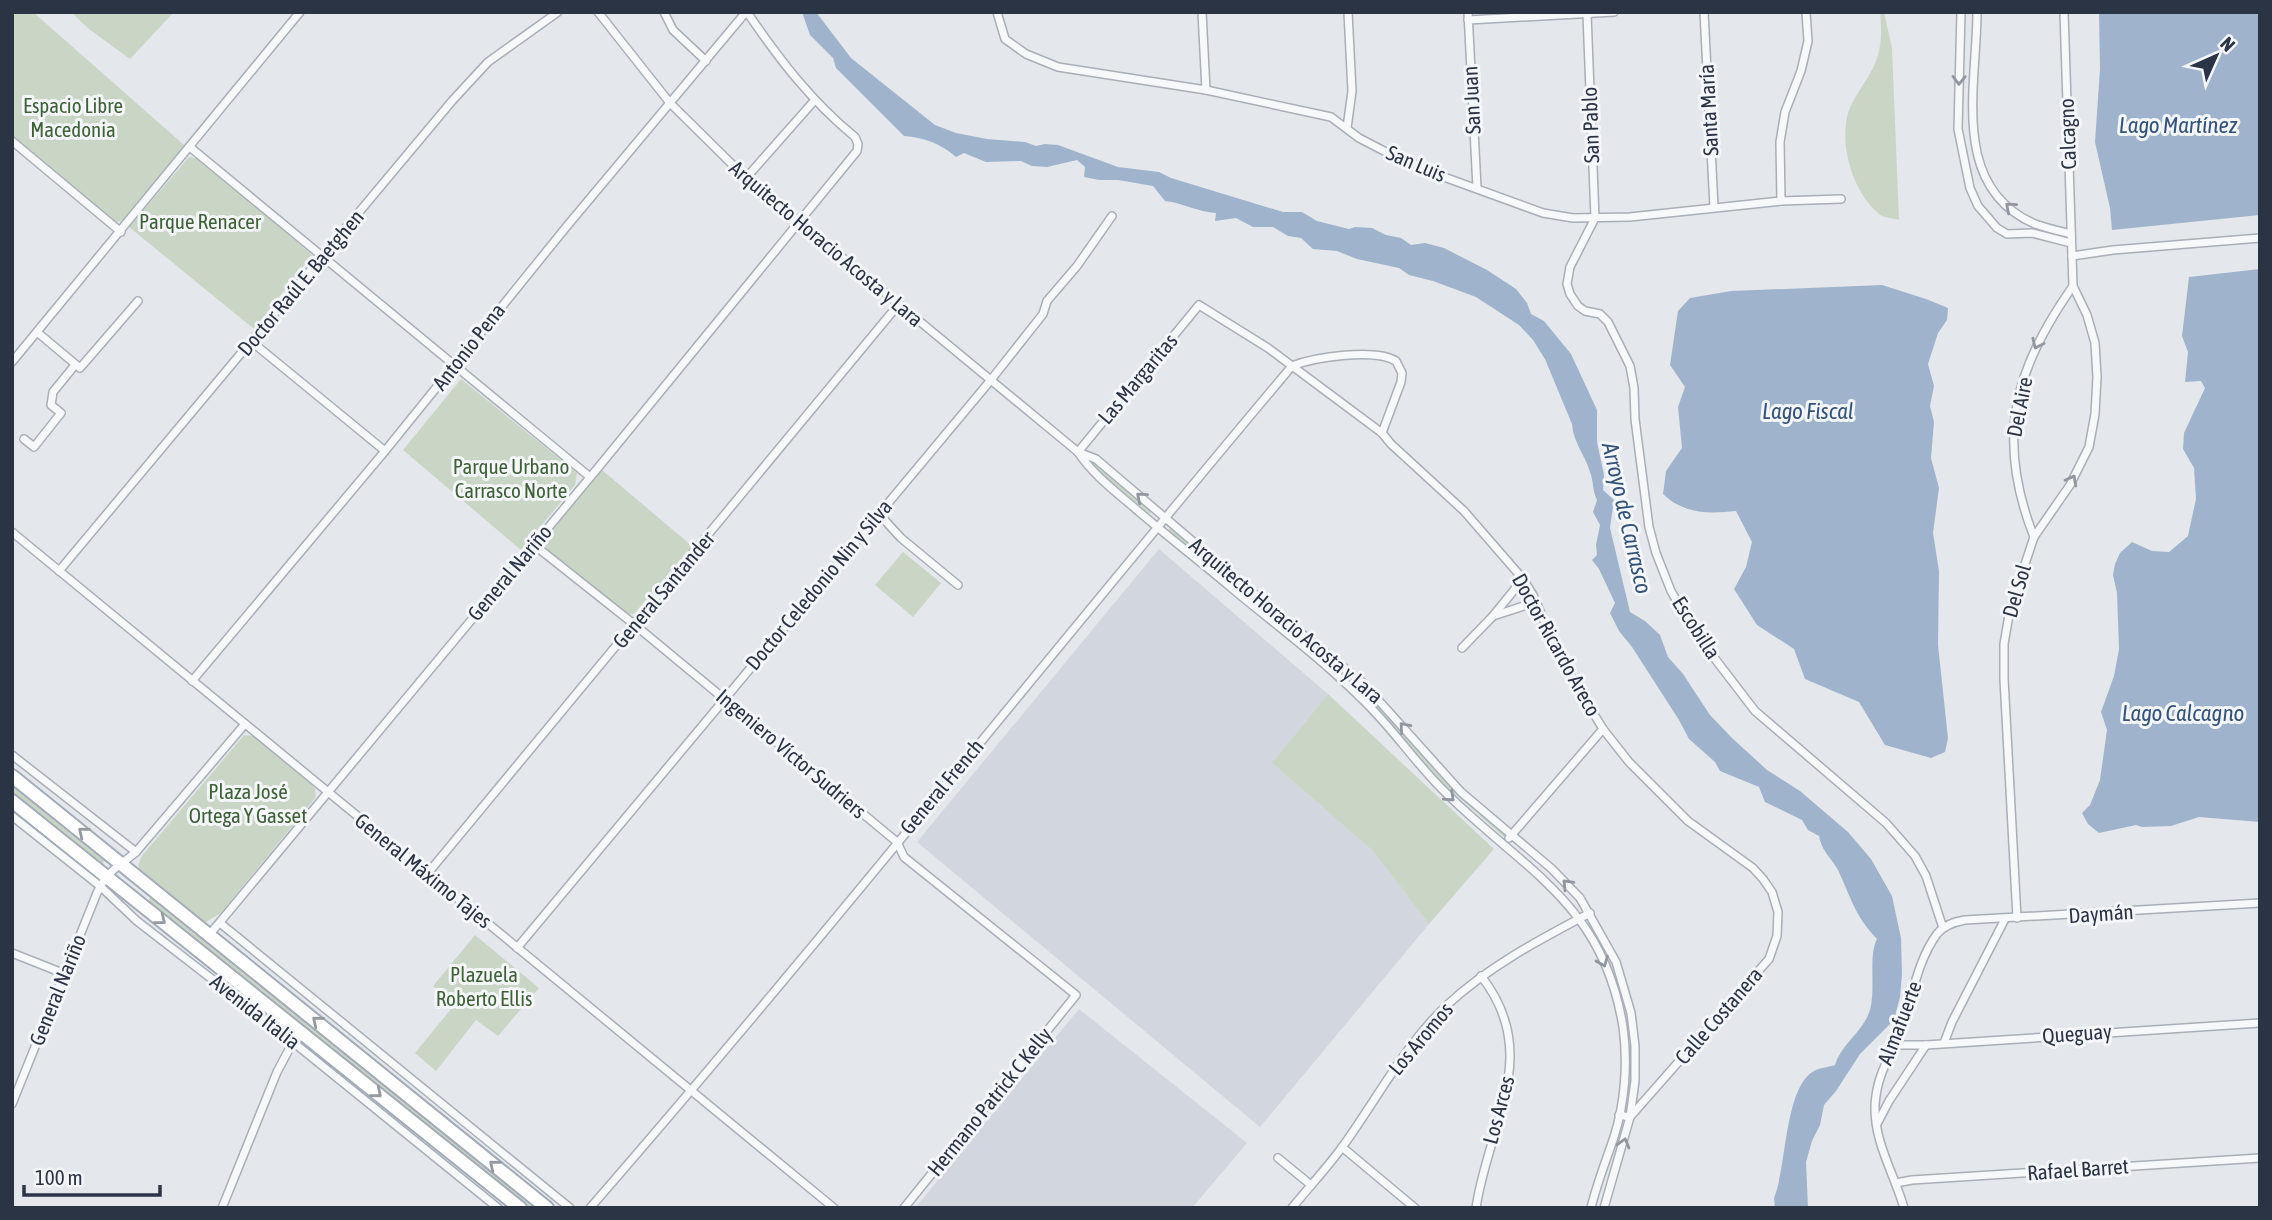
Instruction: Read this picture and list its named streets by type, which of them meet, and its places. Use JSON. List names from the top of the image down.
{
  "streets": {
    "main road": ["Avenida Italia"],
    "street": [
      "San Juan",
      "Santa María",
      "San Pablo",
      "Calcagno",
      "San Luis",
      "Arquitecto Horacio Acosta y Lara",
      "Doctor Raúl E. Baetghen",
      "Antonio Pena",
      "Las Margaritas",
      "Del Aire",
      "General Nariño",
      "Doctor Celedonio Nin y Silva",
      "General Santander",
      "Del Sol",
      "Escobilla",
      "Doctor Ricardo Areco",
      "Ingeniero Víctor Sudriers",
      "General French",
      "General Máximo Tajes",
      "Daymán",
      "Calle Costanera",
      "Almafuerte",
      "Queguay",
      "Los Aromos",
      "Hermano Patrick C Kelly",
      "Los Arces",
      "Rafael Barret"
    ]
  },
  "crossings": [
    ["San Juan", "San Luis"],
    ["Santa María", "San Luis"],
    ["San Pablo", "San Luis"],
    ["San Pablo", "Escobilla"],
    ["Calcagno", "Del Aire"],
    ["Calcagno", "Del Sol"],
    ["Arquitecto Horacio Acosta y Lara", "Antonio Pena"],
    ["Arquitecto Horacio Acosta y Lara", "Las Margaritas"],
    ["Arquitecto Horacio Acosta y Lara", "General Nariño"],
    ["Arquitecto Horacio Acosta y Lara", "Doctor Celedonio Nin y Silva"],
    ["Arquitecto Horacio Acosta y Lara", "General Santander"],
    ["Arquitecto Horacio Acosta y Lara", "General French"],
    ["Arquitecto Horacio Acosta y Lara", "Calle Costanera"],
    ["Arquitecto Horacio Acosta y Lara", "Los Aromos"],
    ["Doctor Raúl E. Baetghen", "General Máximo Tajes"],
    ["Antonio Pena", "General Máximo Tajes"],
    ["Las Margaritas", "Doctor Ricardo Areco"],
    ["Del Aire", "Del Sol"],
    ["General Nariño", "Ingeniero Víctor Sudriers"],
    ["General Nariño", "General Máximo Tajes"],
    ["General Nariño", "Avenida Italia"],
    ["Doctor Celedonio Nin y Silva", "Ingeniero Víctor Sudriers"],
    ["Doctor Celedonio Nin y Silva", "General Máximo Tajes"],
    ["General Santander", "Ingeniero Víctor Sudriers"],
    ["General Santander", "General Máximo Tajes"],
    ["Del Sol", "Daymán"],
    ["Escobilla", "Daymán"],
    ["Escobilla", "Almafuerte"],
    ["Doctor Ricardo Areco", "General French"],
    ["Doctor Ricardo Areco", "Calle Costanera"],
    ["Ingeniero Víctor Sudriers", "General French"],
    ["Ingeniero Víctor Sudriers", "Hermano Patrick C Kelly"],
    ["General French", "General Máximo Tajes"],
    ["Daymán", "Almafuerte"],
    ["Almafuerte", "Queguay"],
    ["Almafuerte", "Rafael Barret"],
    ["Los Aromos", "Los Arces"]
  ],
  "one_way": ["Del Aire", "Del Sol"],
  "water": [
    "Lago Martínez",
    "Lago Fiscal",
    "Arroyo de Carrasco",
    "Lago Calcagno"
  ],
  "parks": [
    "Espacio Libre Macedonia",
    "Parque Renacer",
    "Parque Urbano Carrasco Norte",
    "Plaza José Ortega Y Gasset",
    "Plazuela Roberto Ellis"
  ],
  "scale_bar": "100 m",
  "north": "top right"
}
